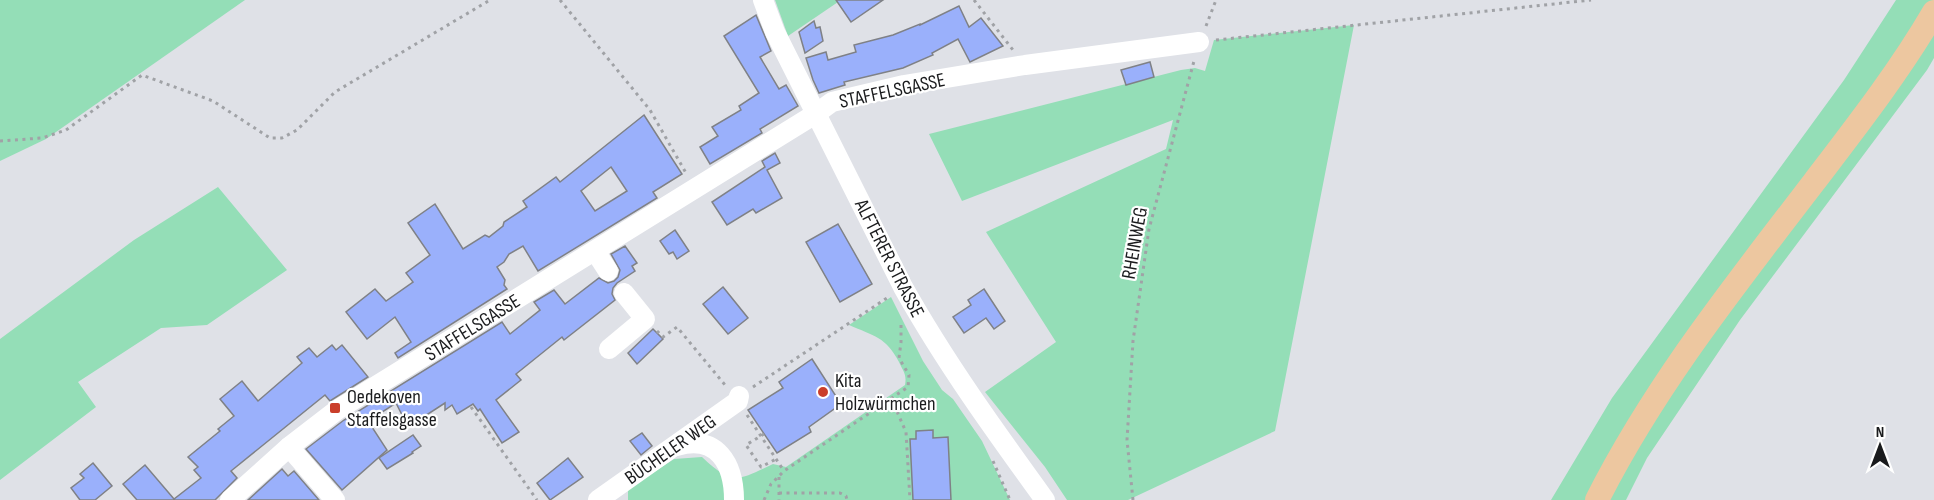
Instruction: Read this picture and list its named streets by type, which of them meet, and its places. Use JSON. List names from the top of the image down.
{
  "streets": {
    "street": ["STAFFELSGASSE", "ALFTERER STRASSE", "BÜCHELER WEG"],
    "path": ["RHEINWEG"]
  },
  "crossings": [
    ["STAFFELSGASSE", "RHEINWEG"],
    ["STAFFELSGASSE", "ALFTERER STRASSE"]
  ],
  "places": {
    "other": ["Kita Holzwürmchen"],
    "transit": ["Oedekoven Staffelsgasse"]
  },
  "north": "top"
}
